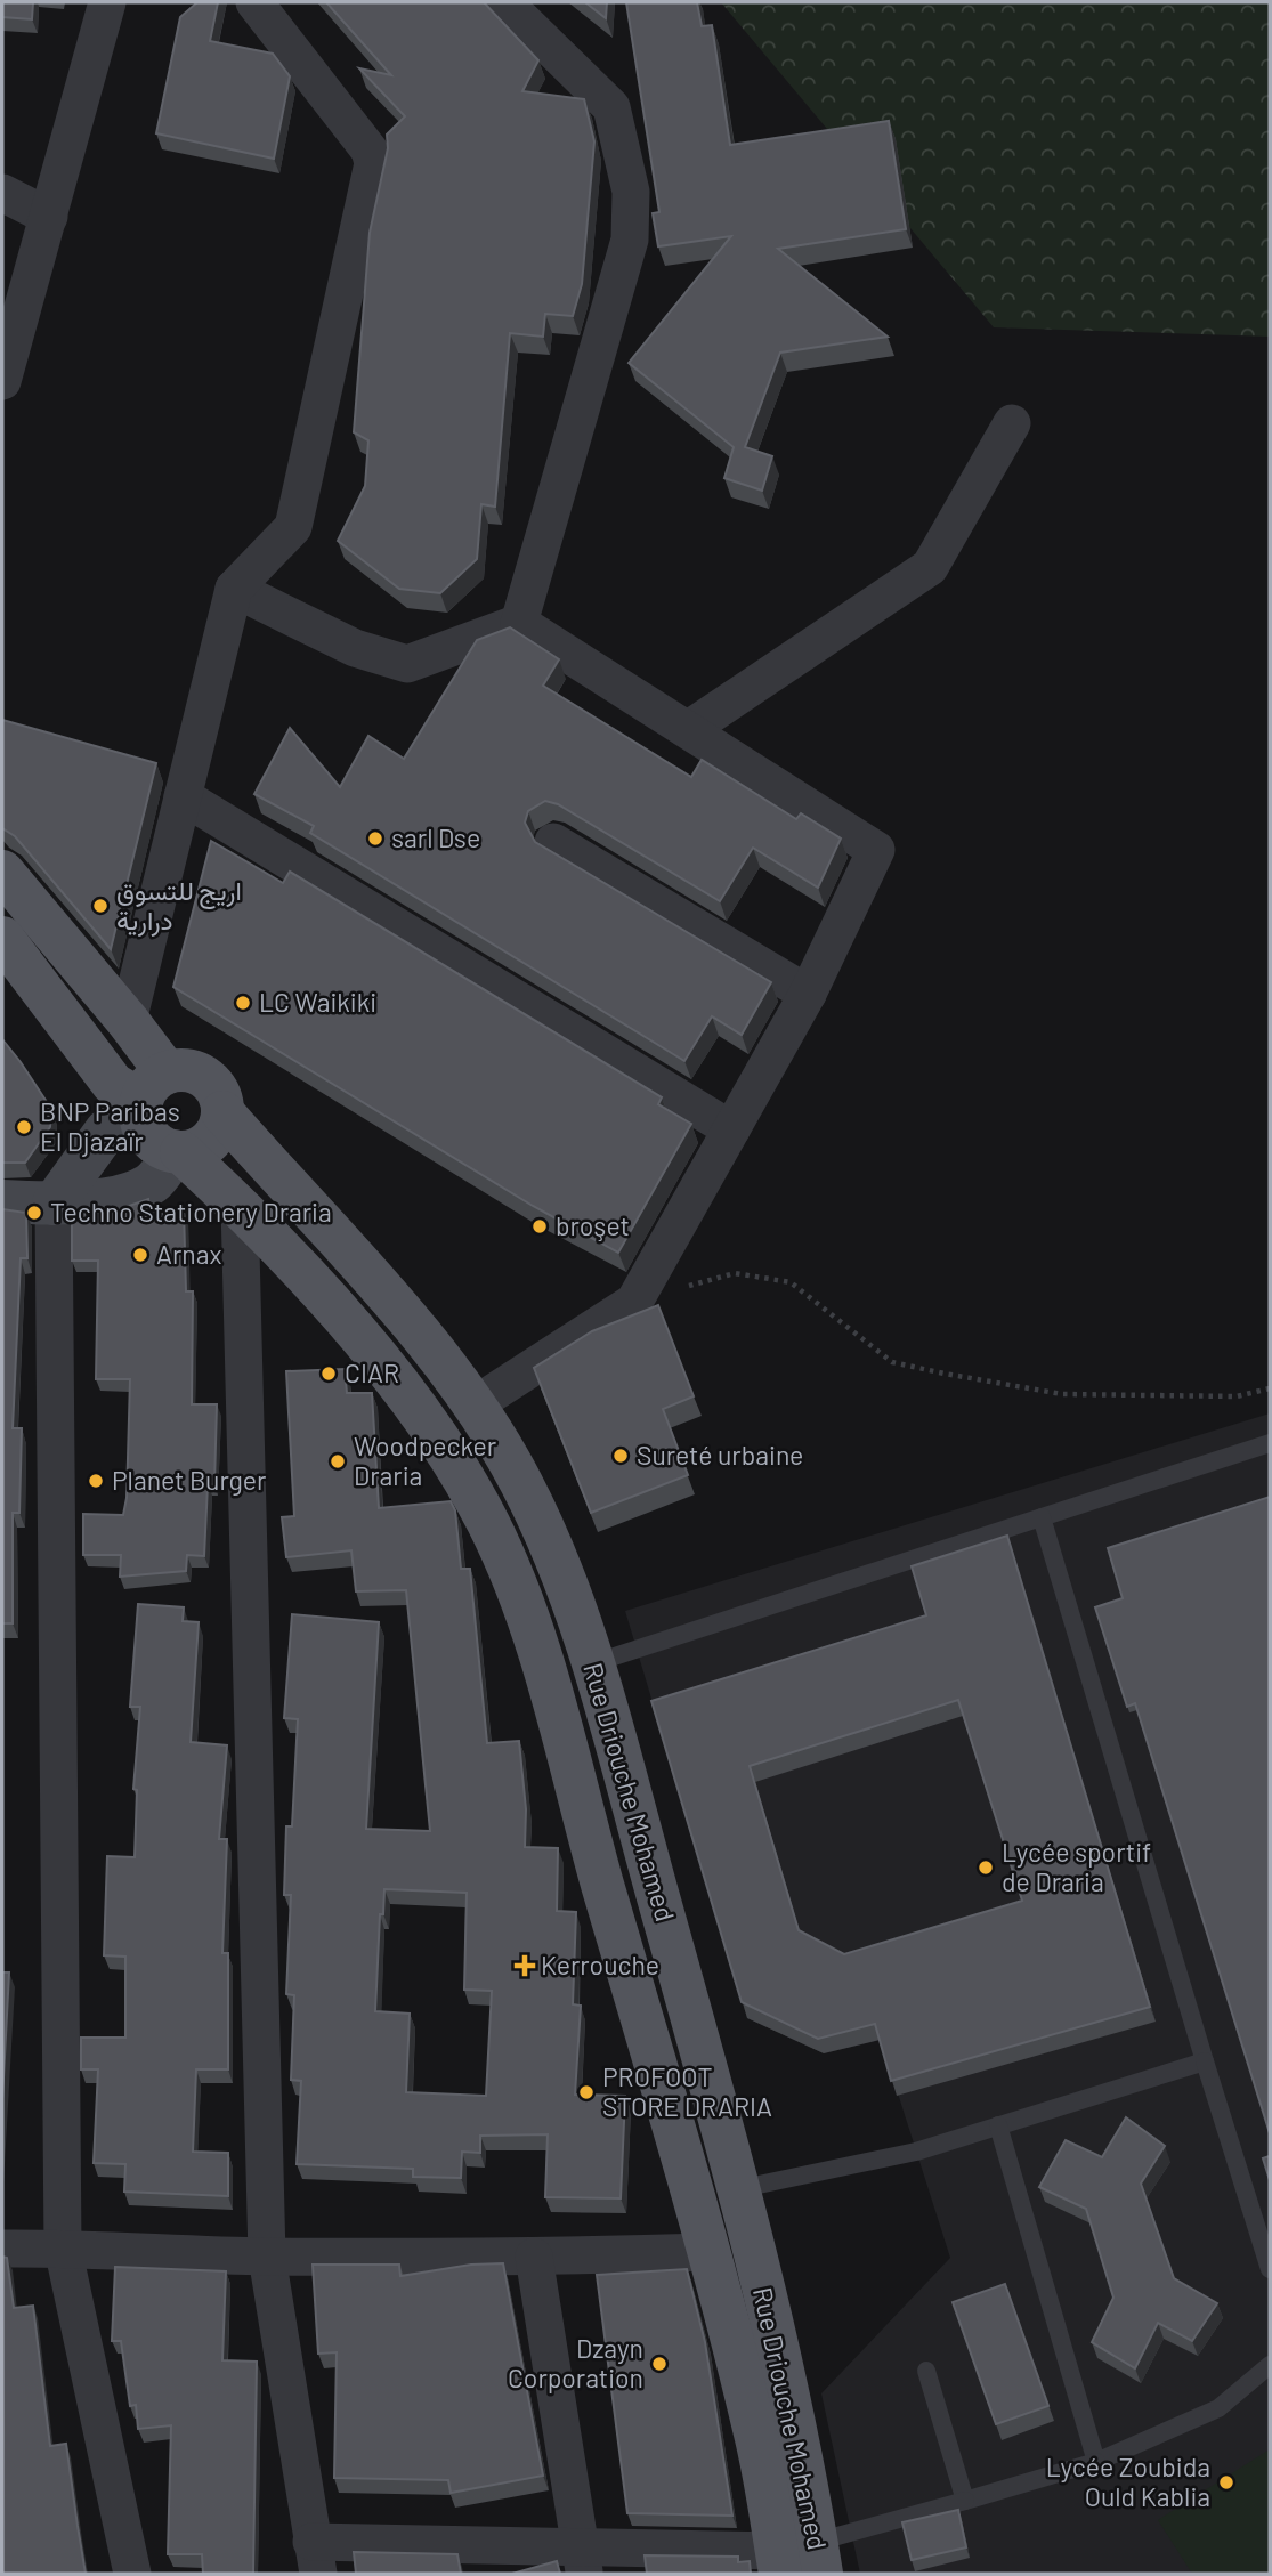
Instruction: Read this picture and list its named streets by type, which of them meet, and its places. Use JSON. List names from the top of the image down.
{
  "streets": {
    "main road": ["Rue Driouche Mohamed"]
  },
  "places": {
    "other": [
      "sarl Dse",
      "اريج للتسوق درارية",
      "LC Waikiki",
      "BNP Paribas El Djazaïr",
      "Techno Stationery Draria",
      "broşet",
      "Arnax",
      "CIAR",
      "Sureté urbaine",
      "Woodpecker Draria",
      "Planet Burger",
      "Lycée sportif de Draria",
      "PROFOOT STORE DRARIA",
      "Dzayn Corporation",
      "Lycée Zoubida Ould Kablia"
    ],
    "health": ["Kerrouche"]
  }
}
